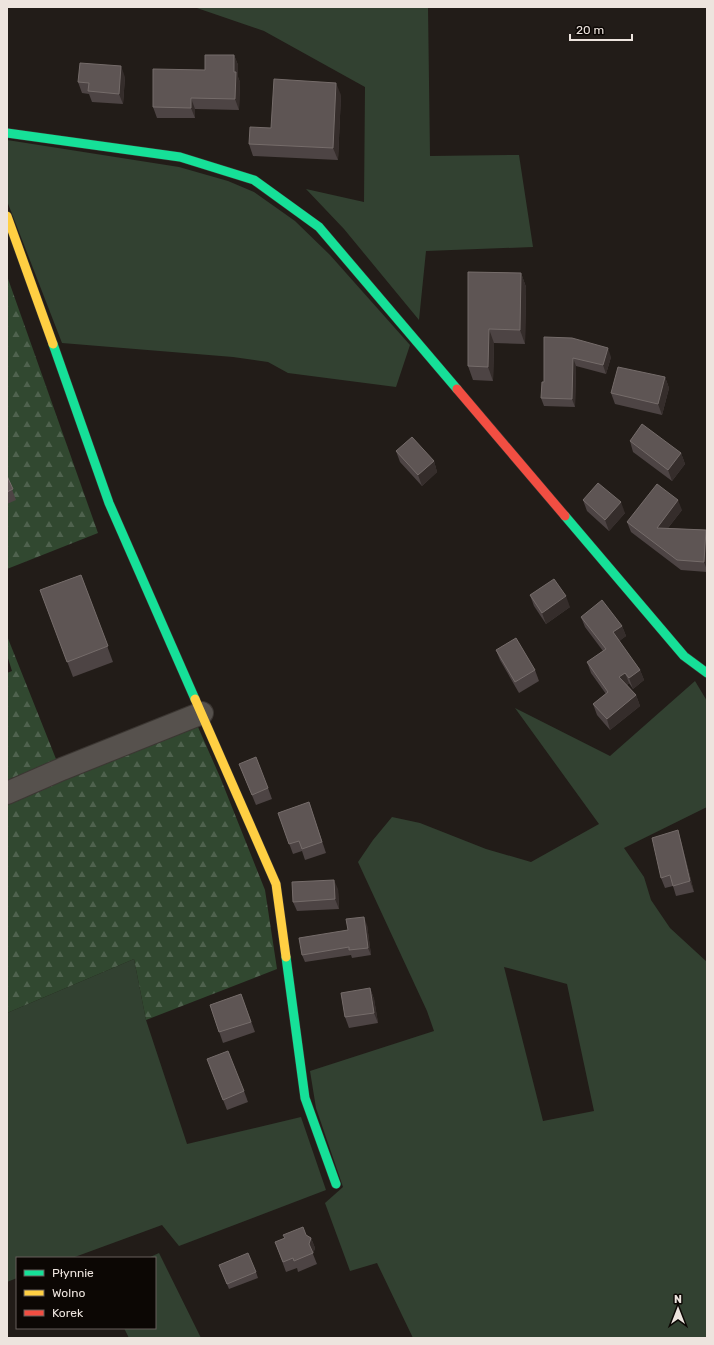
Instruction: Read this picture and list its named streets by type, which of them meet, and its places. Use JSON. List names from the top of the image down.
{
  "legend": ["Płynnie", "Wolno", "Korek"],
  "scale_bar": "20 m",
  "north": "top"
}
